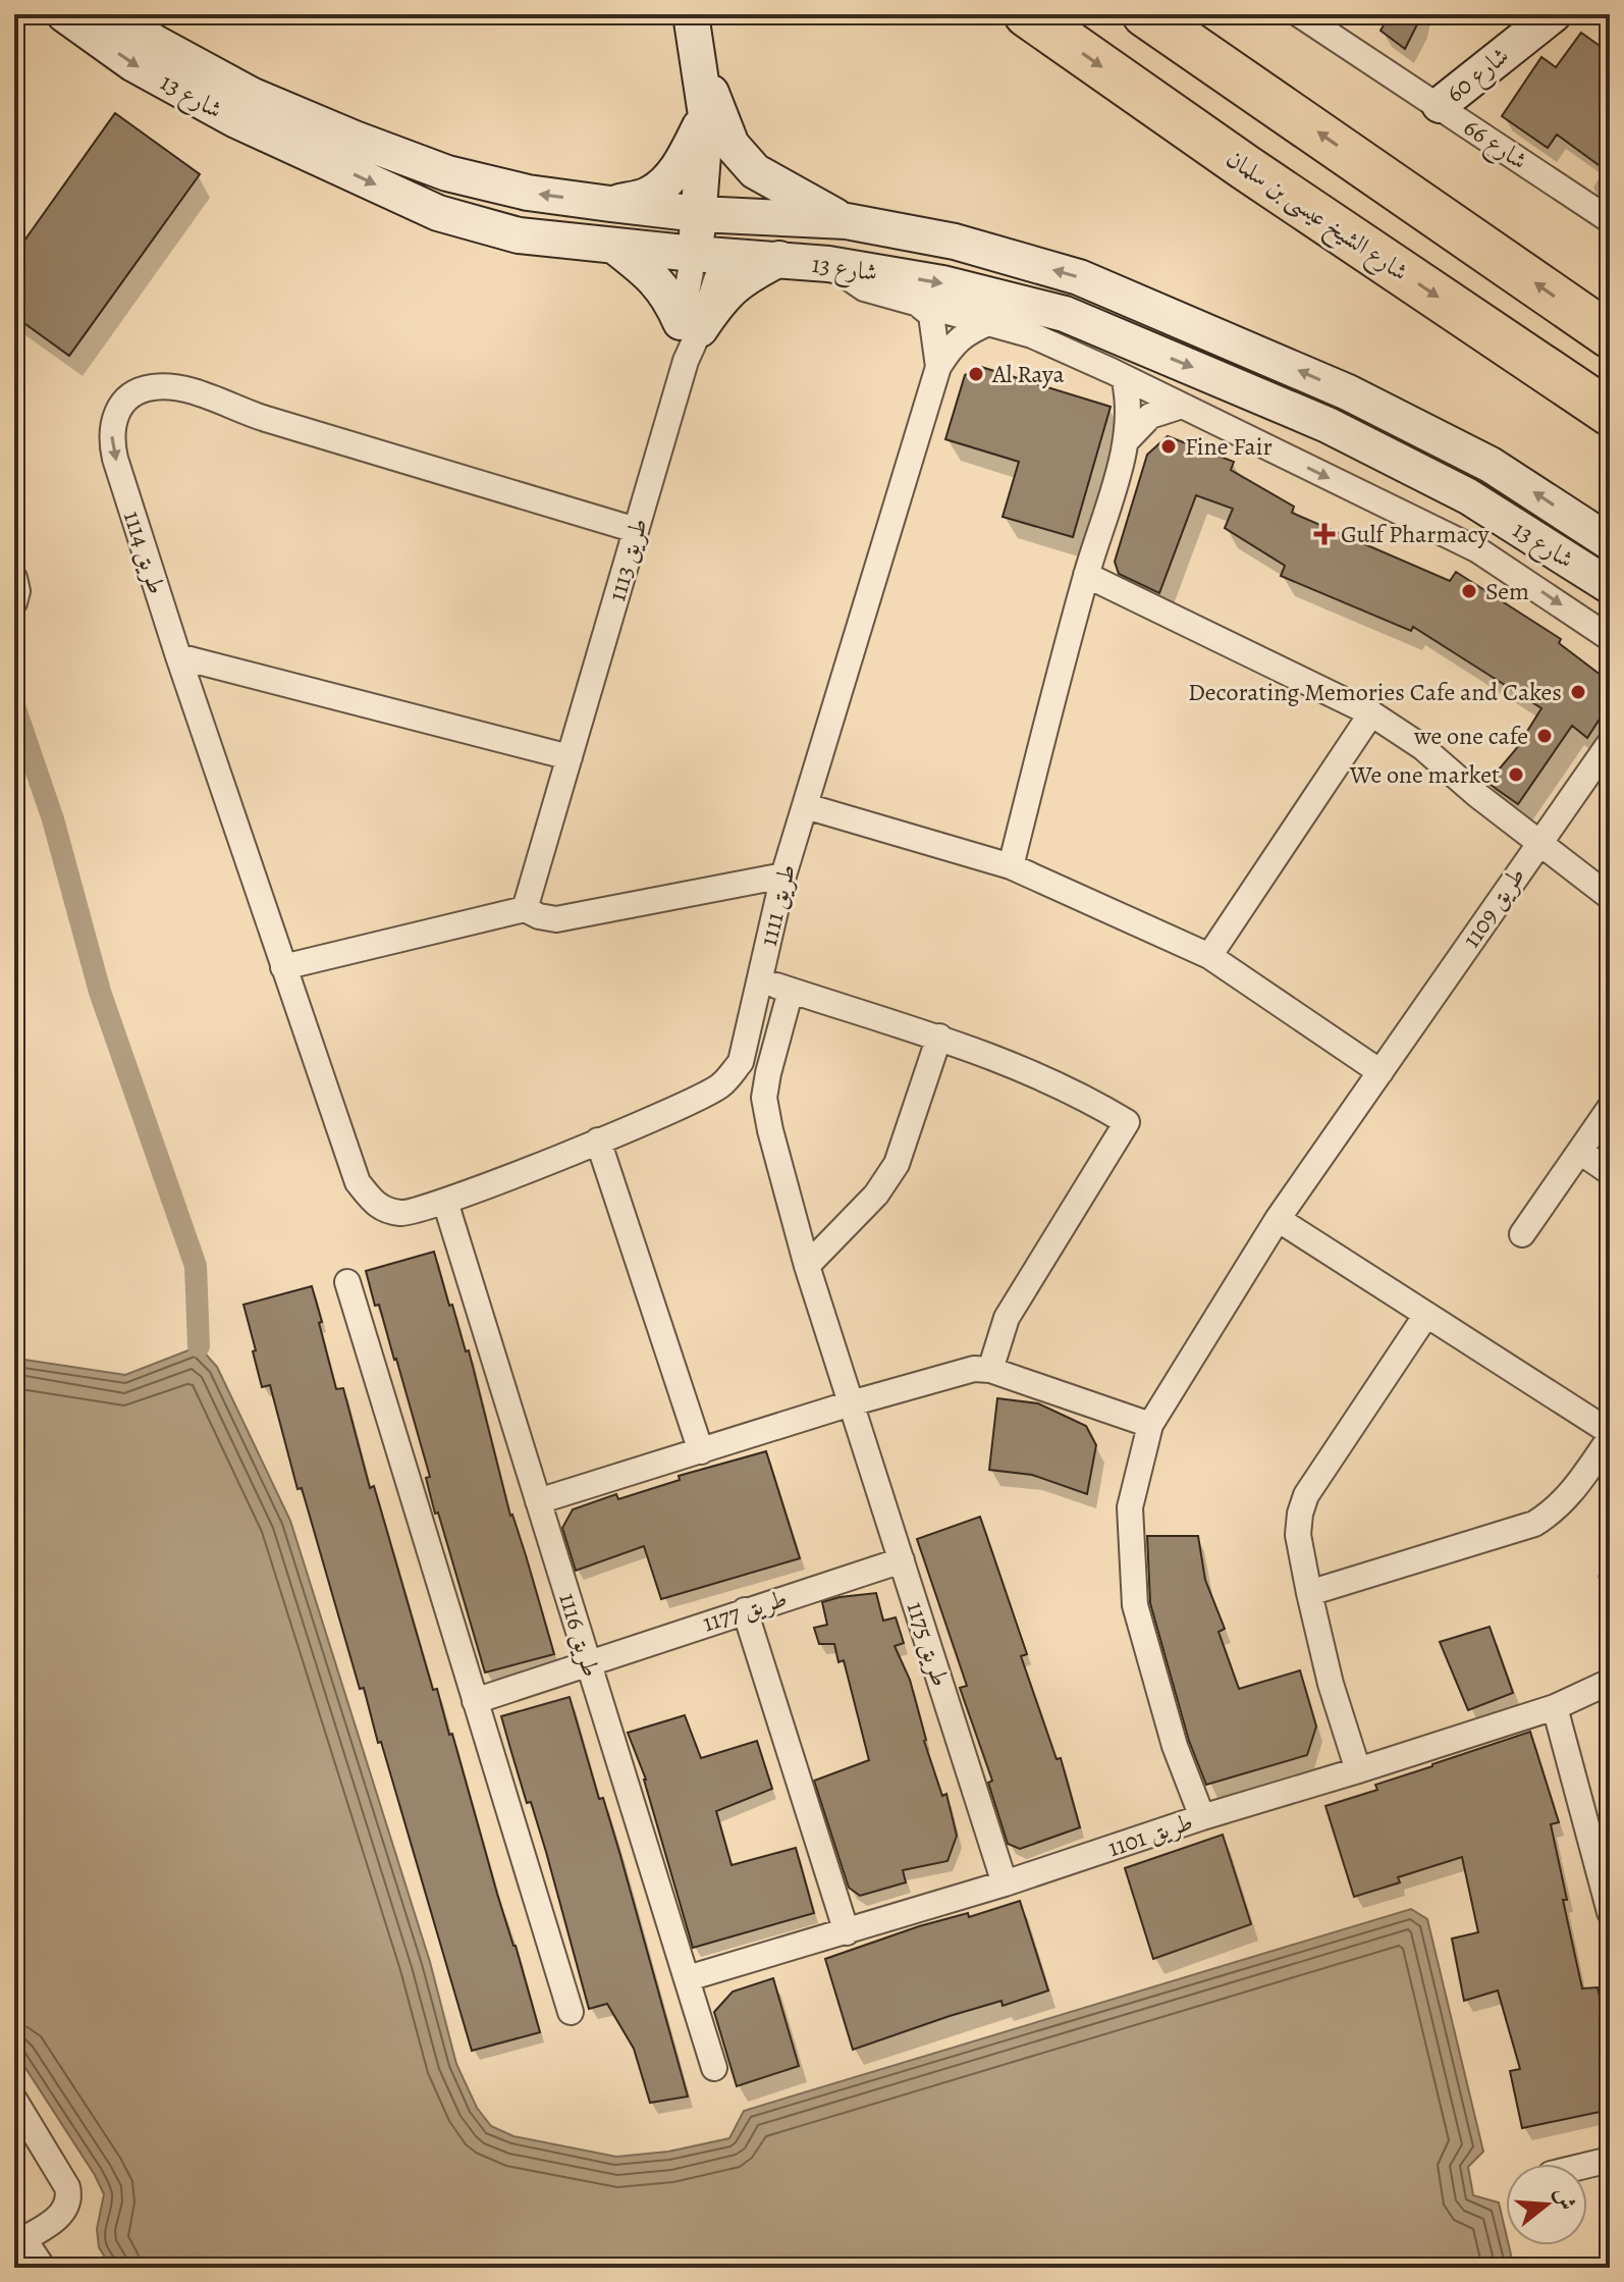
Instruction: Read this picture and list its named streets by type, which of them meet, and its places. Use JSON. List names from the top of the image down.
{
  "streets": {
    "highway": ["شارع الشيخ عيسى بن سلمان"],
    "street": [
      "شارع 60",
      "شارع 13",
      "شارع 66",
      "طريق 1114",
      "طريق 1113",
      "طريق 1111",
      "طريق 1109",
      "طريق 1177",
      "طريق 1116",
      "طريق 1175",
      "طريق 1101"
    ]
  },
  "crossings": [
    ["شارع 60", "شارع 66"],
    ["شارع 13", "طريق 1113"],
    ["طريق 1114", "طريق 1113"],
    ["طريق 1114", "طريق 1111"],
    ["طريق 1111", "طريق 1116"],
    ["طريق 1109", "طريق 1101"],
    ["طريق 1177", "طريق 1116"],
    ["طريق 1177", "طريق 1175"],
    ["طريق 1116", "طريق 1101"],
    ["طريق 1175", "طريق 1101"]
  ],
  "places": {
    "other": [
      "Al Raya",
      "Fine Fair",
      "Sem",
      "Decorating Memories Cafe and Cakes",
      "we one cafe",
      "We one market"
    ],
    "health": ["Gulf Pharmacy"]
  },
  "north": "right"
}
